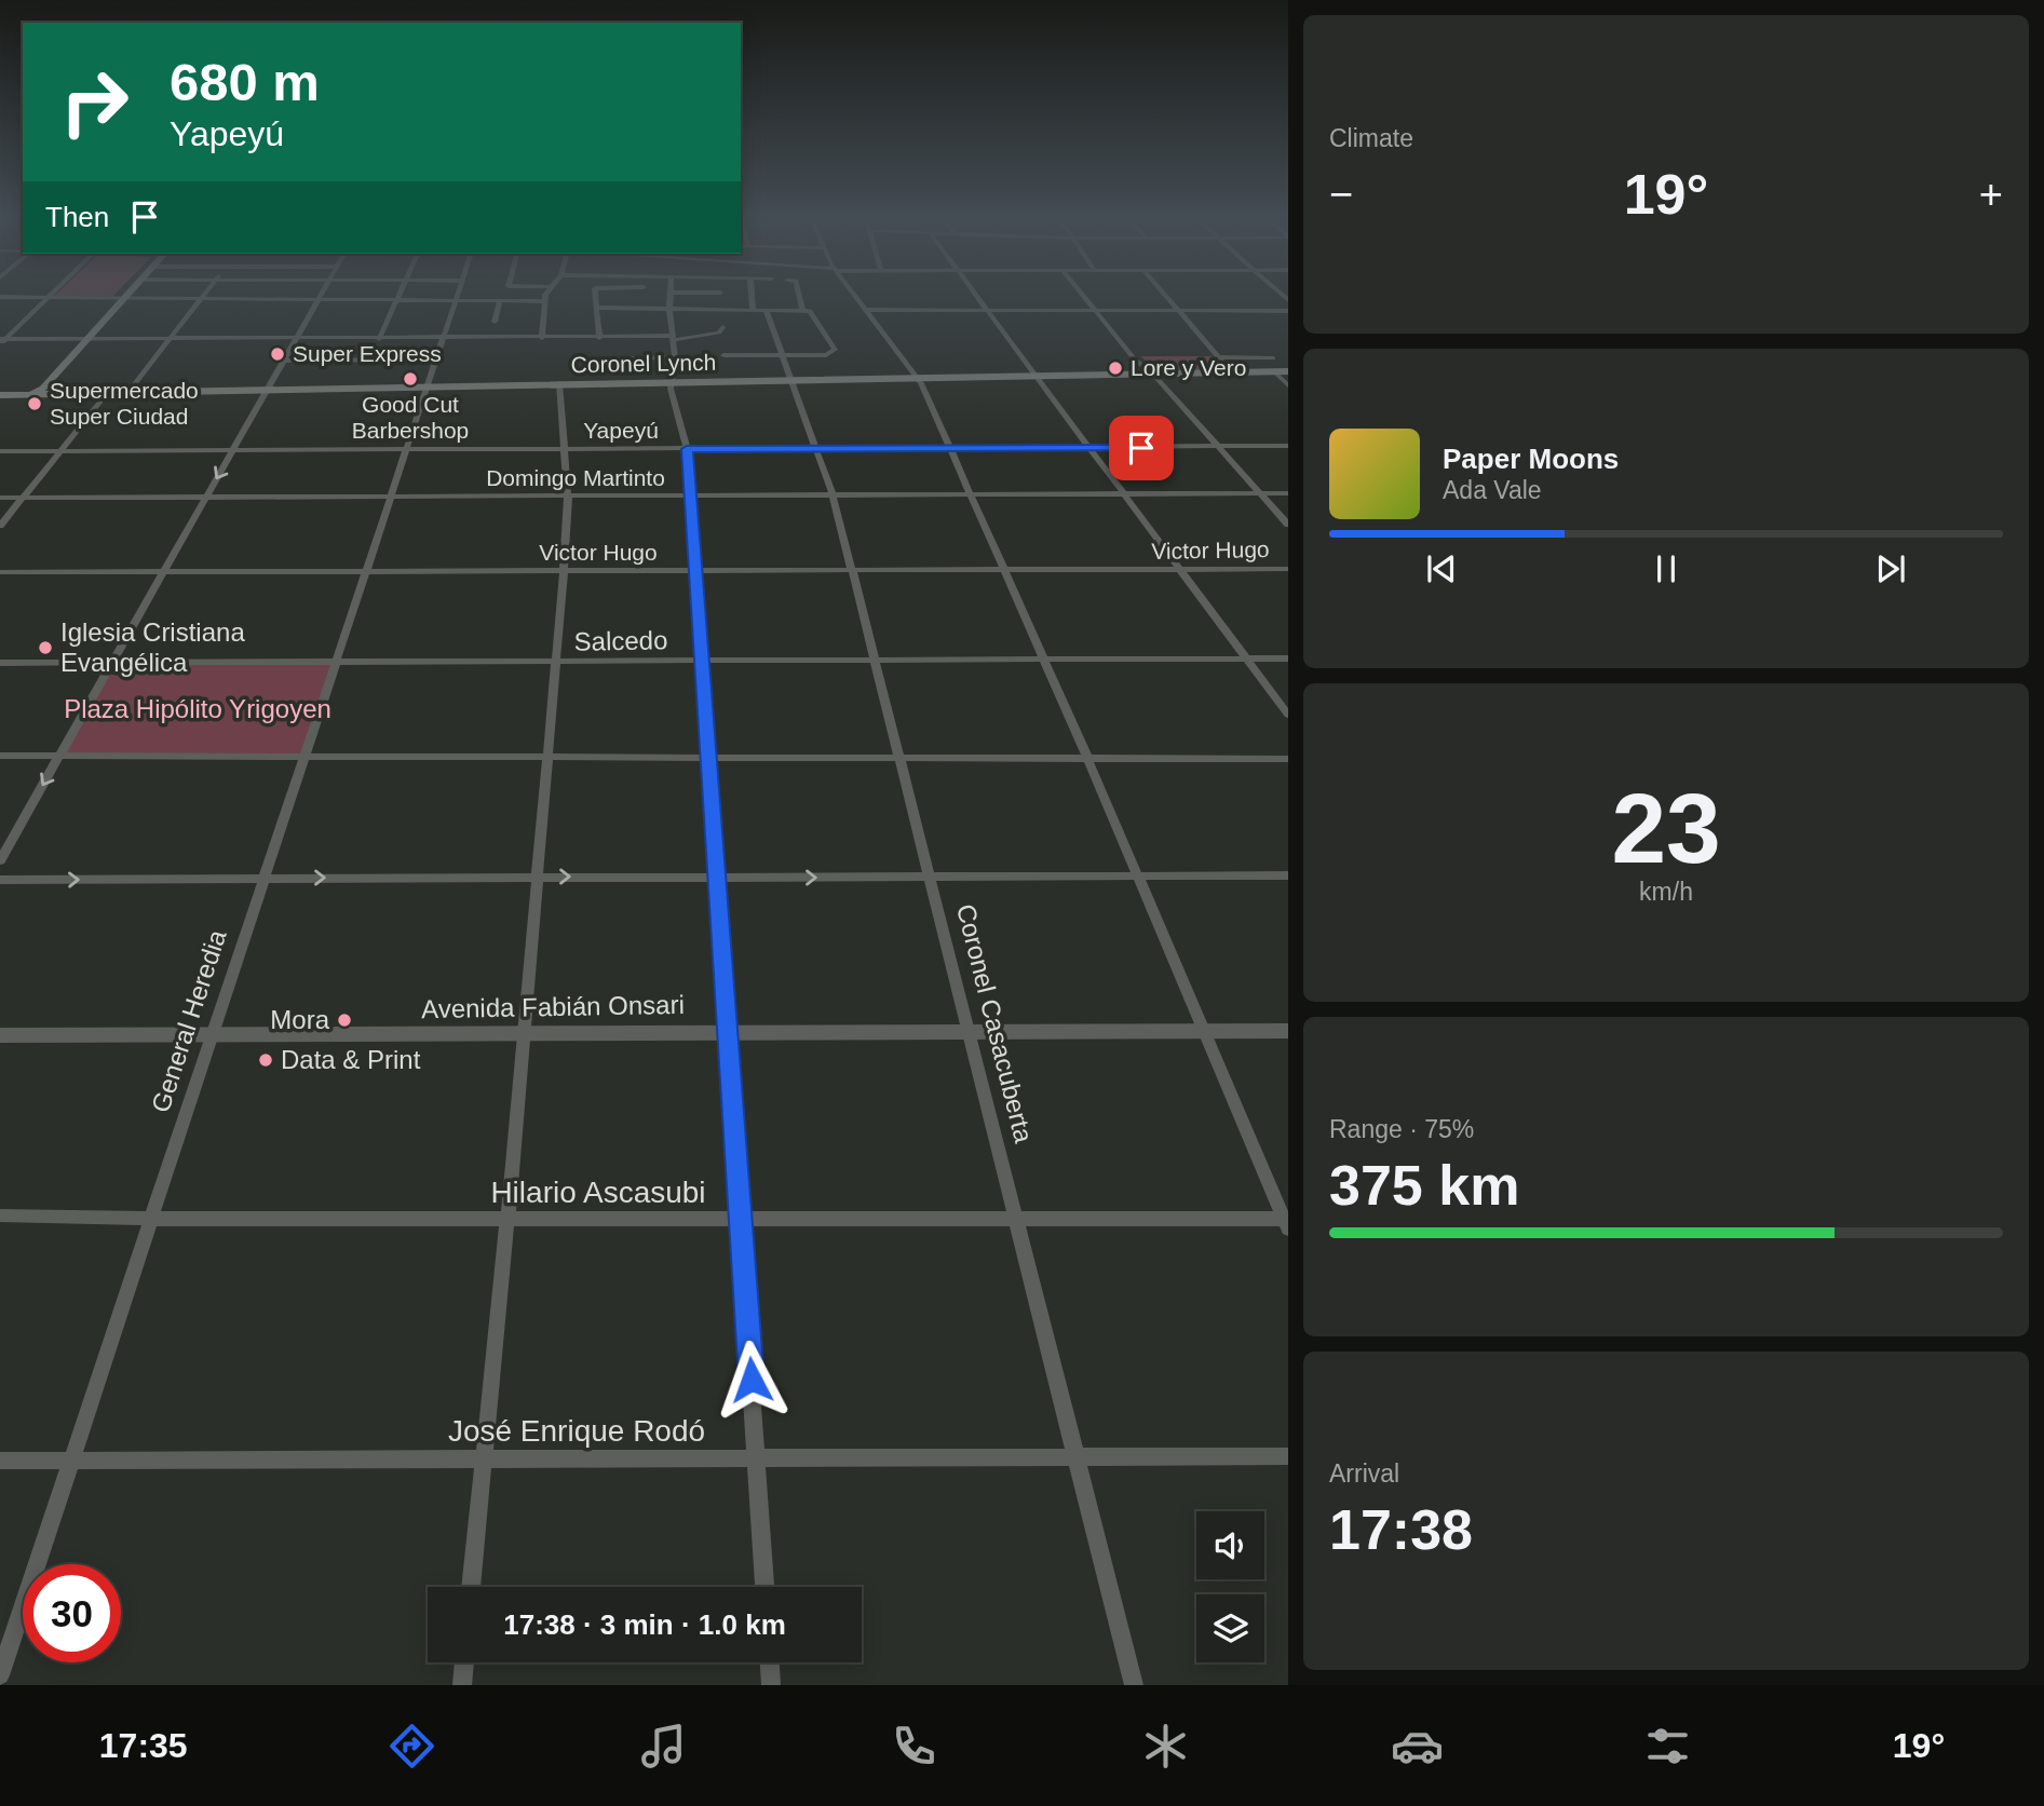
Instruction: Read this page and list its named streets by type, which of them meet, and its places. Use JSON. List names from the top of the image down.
{
  "streets": {
    "main road": ["Coronel Lynch"],
    "street": [
      "Yapeyú",
      "Domingo Martinto",
      "Victor Hugo",
      "Salcedo",
      "Avenida Fabián Onsari",
      "General Heredia",
      "Coronel Casacuberta",
      "Hilario Ascasubi",
      "José Enrique Rodó"
    ]
  },
  "crossings": [
    ["Coronel Lynch", "General Heredia"],
    ["Coronel Lynch", "Coronel Casacuberta"],
    ["Yapeyú", "General Heredia"],
    ["Yapeyú", "Coronel Casacuberta"],
    ["Domingo Martinto", "General Heredia"],
    ["Domingo Martinto", "Coronel Casacuberta"],
    ["Victor Hugo", "General Heredia"],
    ["Victor Hugo", "Coronel Casacuberta"],
    ["Salcedo", "General Heredia"],
    ["Salcedo", "Coronel Casacuberta"],
    ["Avenida Fabián Onsari", "General Heredia"],
    ["Avenida Fabián Onsari", "Coronel Casacuberta"],
    ["General Heredia", "Hilario Ascasubi"],
    ["General Heredia", "José Enrique Rodó"],
    ["Coronel Casacuberta", "Hilario Ascasubi"],
    ["Coronel Casacuberta", "José Enrique Rodó"]
  ],
  "parks": ["Plaza Hipólito Yrigoyen"],
  "places": [
    "Super Express",
    "Lore y Vero",
    "Good Cut Barbershop",
    "Supermercado Super Ciudad",
    "Iglesia Cristiana Evangélica",
    "Mora",
    "Data & Print"
  ],
  "page": {
    "tile": [
      "Climate",
      ["23", "km/h"],
      ["Range · 75%", "375 km"],
      ["Arrival", "17:38"]
    ],
    "turn": ["680 m", "Yapeyú"],
    "heat": ["−", "19°", "+"],
    "then": "Then",
    "song": ["Paper Moons", "Ada Vale"],
    "limit": "30",
    "trip": "17:38 · 3 min · 1.0 km",
    "tabs": ["17:35", "19°"]
  }
}
